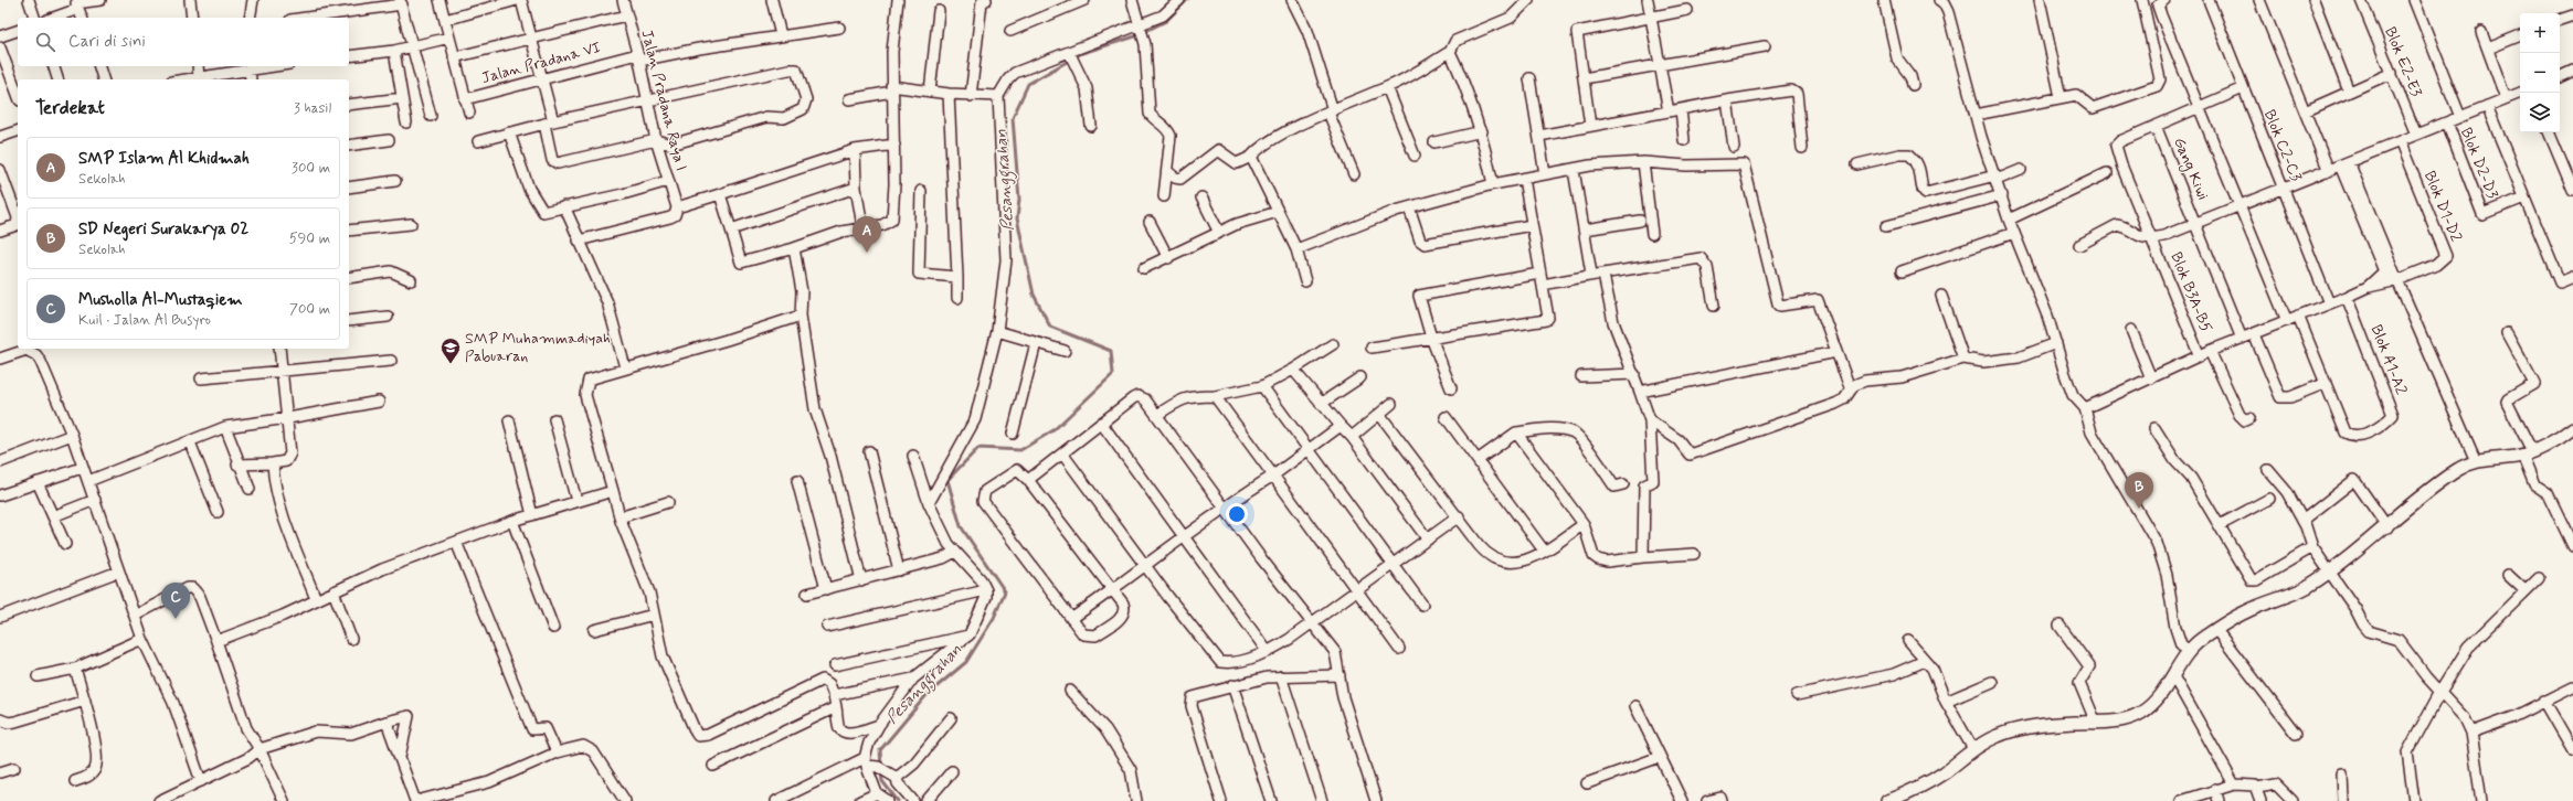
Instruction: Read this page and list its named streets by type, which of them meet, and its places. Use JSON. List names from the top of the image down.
{
  "streets": {
    "street": [
      "Blok E2-E3",
      "Jalan Pradana VI",
      "Jalan Pradana Raya I",
      "Blok C2-C3",
      "Blok D2-D3",
      "Gang Kiwi",
      "Blok D1-D2",
      "Blok B3A-B5",
      "Blok A1-A2"
    ]
  },
  "crossings": [
    ["Jalan Pradana VI", "Jalan Pradana Raya I"],
    ["Gang Kiwi", "Blok B3A-B5"]
  ],
  "water": ["Pesanggrahan"],
  "places": {
    "school or university": ["SMP Muhammadiyah Pabuaran"]
  },
  "page": {
    "map_buttons": ["+", "−"],
    "search": "Cari di sini",
    "heading": ["Terdekat", "3 hasil"],
    "list": [
      {
        "mark": "A",
        "name": "SMP Islam Al Khidmah",
        "note": "Sekolah",
        "value": "300 m"
      },
      {
        "mark": "B",
        "name": "SD Negeri Surakarya 02",
        "note": "Sekolah",
        "value": "590 m"
      },
      {
        "mark": "C",
        "name": "Musholla Al-Mustaqiem",
        "note": "Kuil · Jalan Al Busyro",
        "value": "700 m"
      }
    ],
    "pins": ["A", "B", "C"]
  }
}
